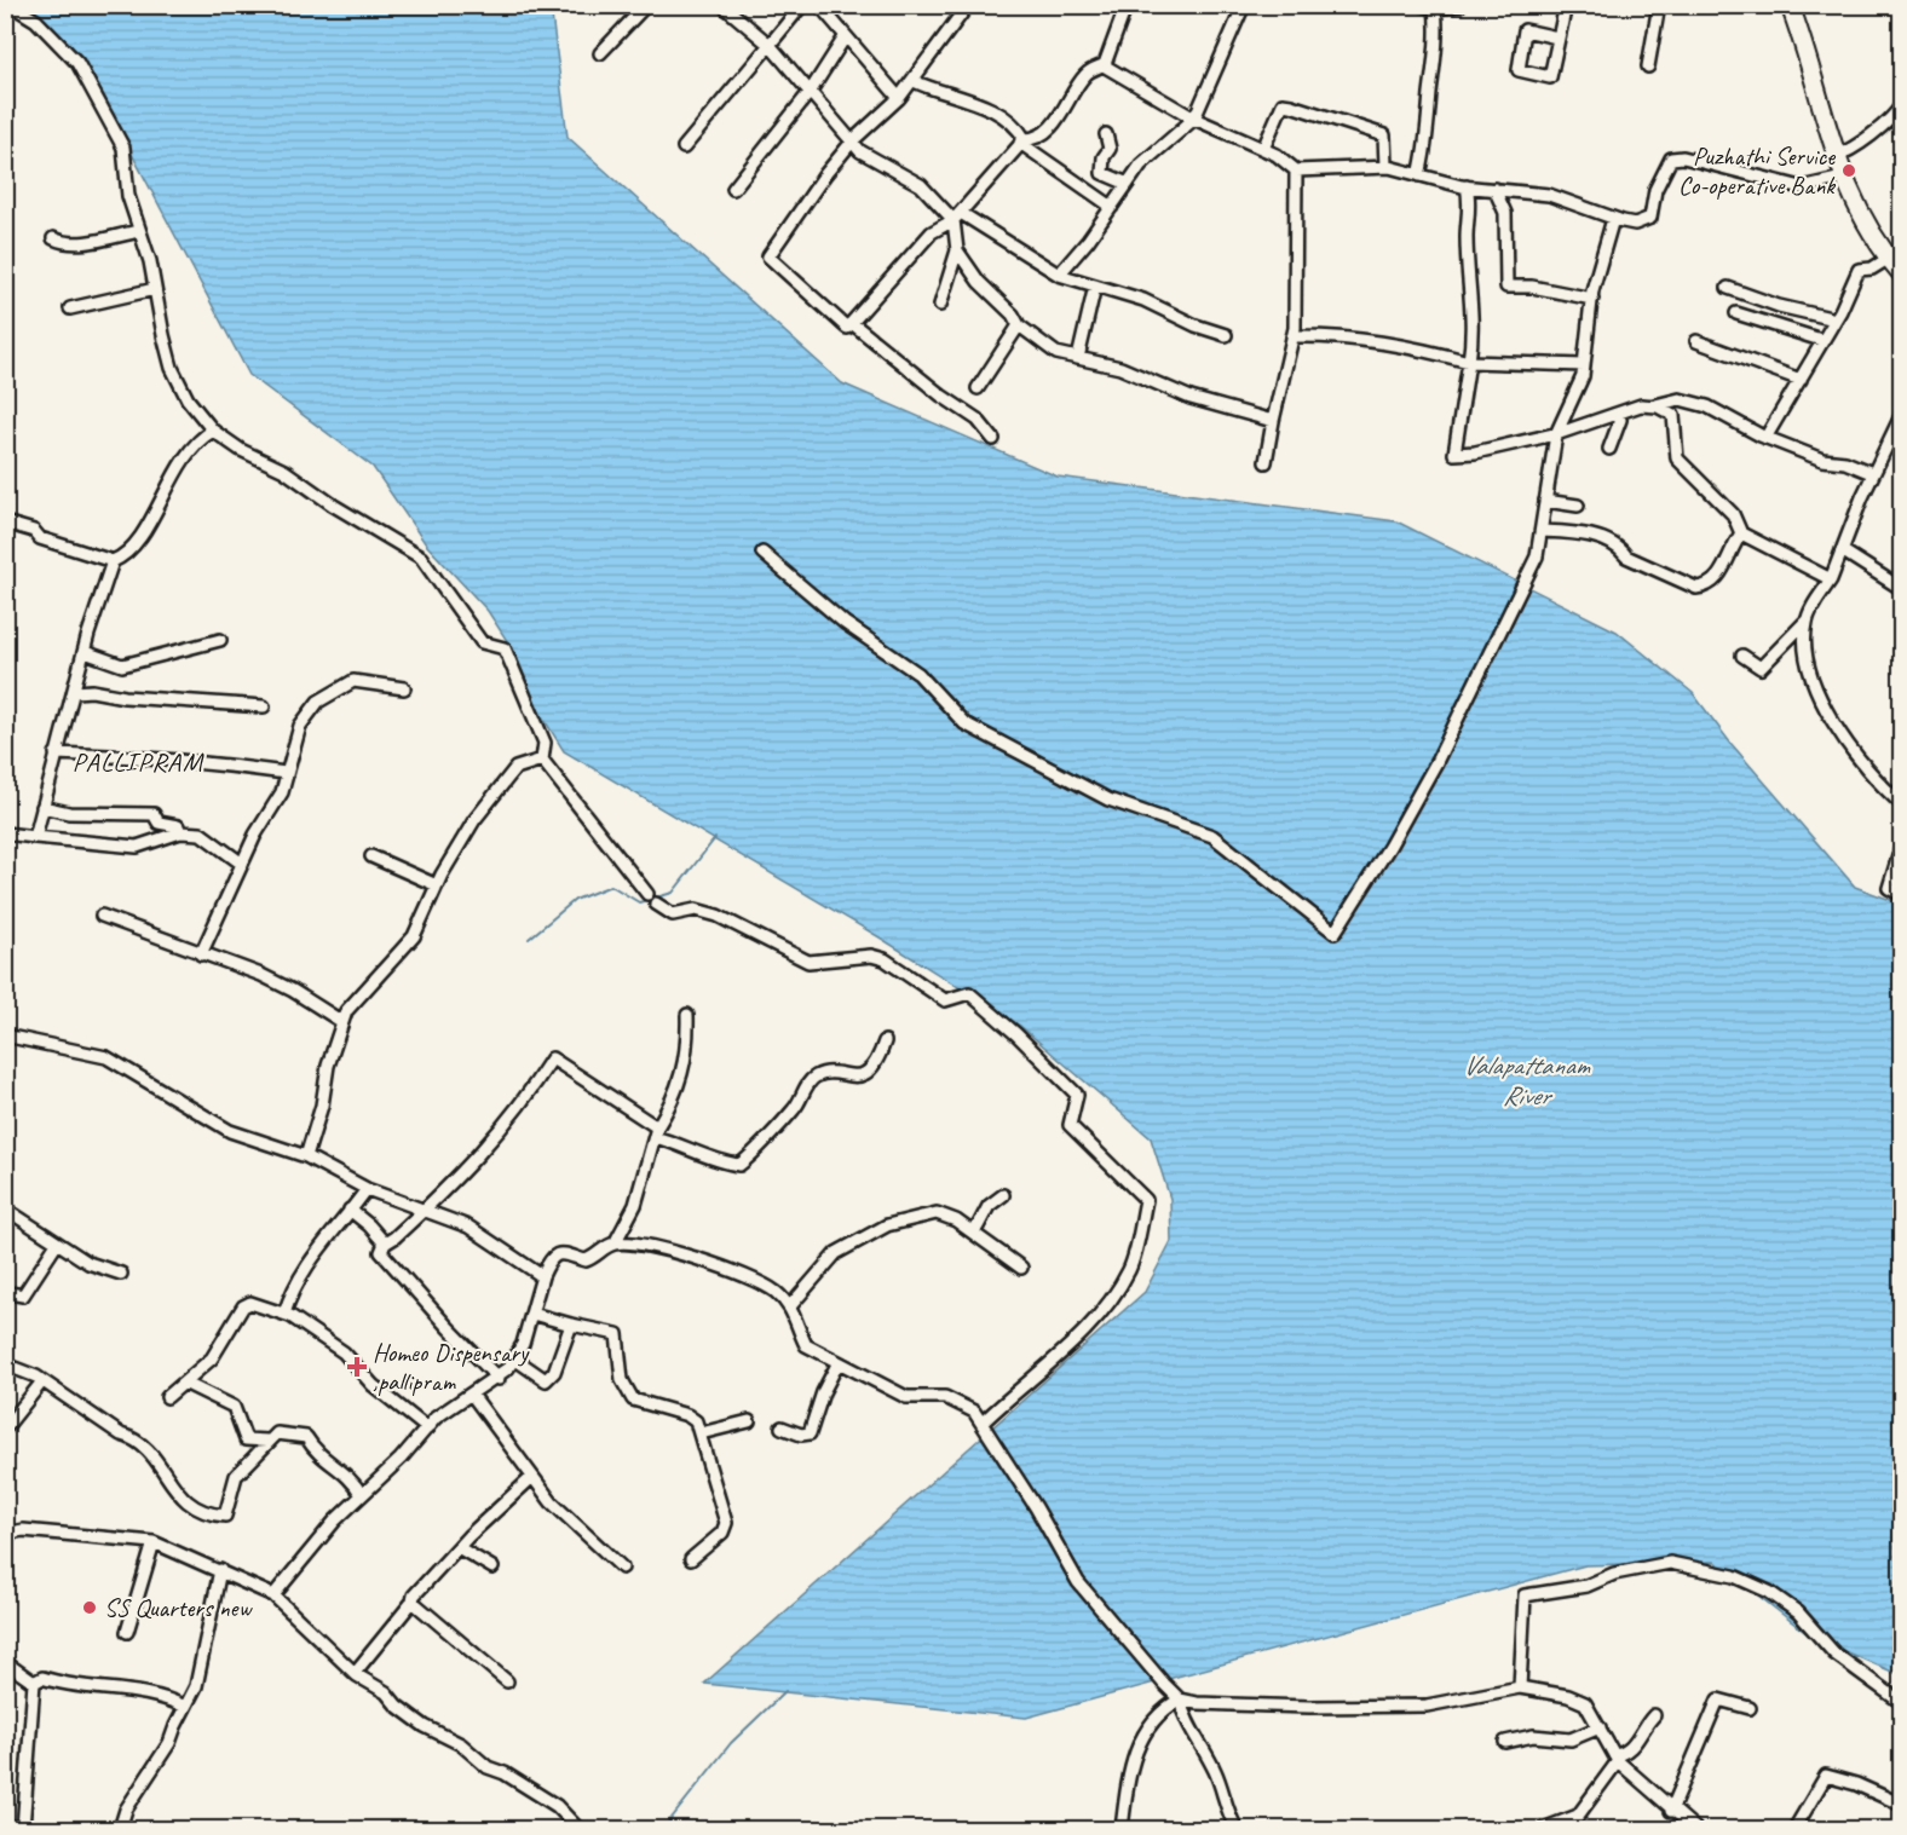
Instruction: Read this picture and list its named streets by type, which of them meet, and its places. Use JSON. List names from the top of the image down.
{
  "districts": ["PALLIPRAM"],
  "water": ["Valapattanam River"],
  "places": {
    "other": ["Puzhathi Service Co-operative Bank", "SS Quarters new"],
    "health": ["Homeo Dispensary ,pallipram"]
  }
}
